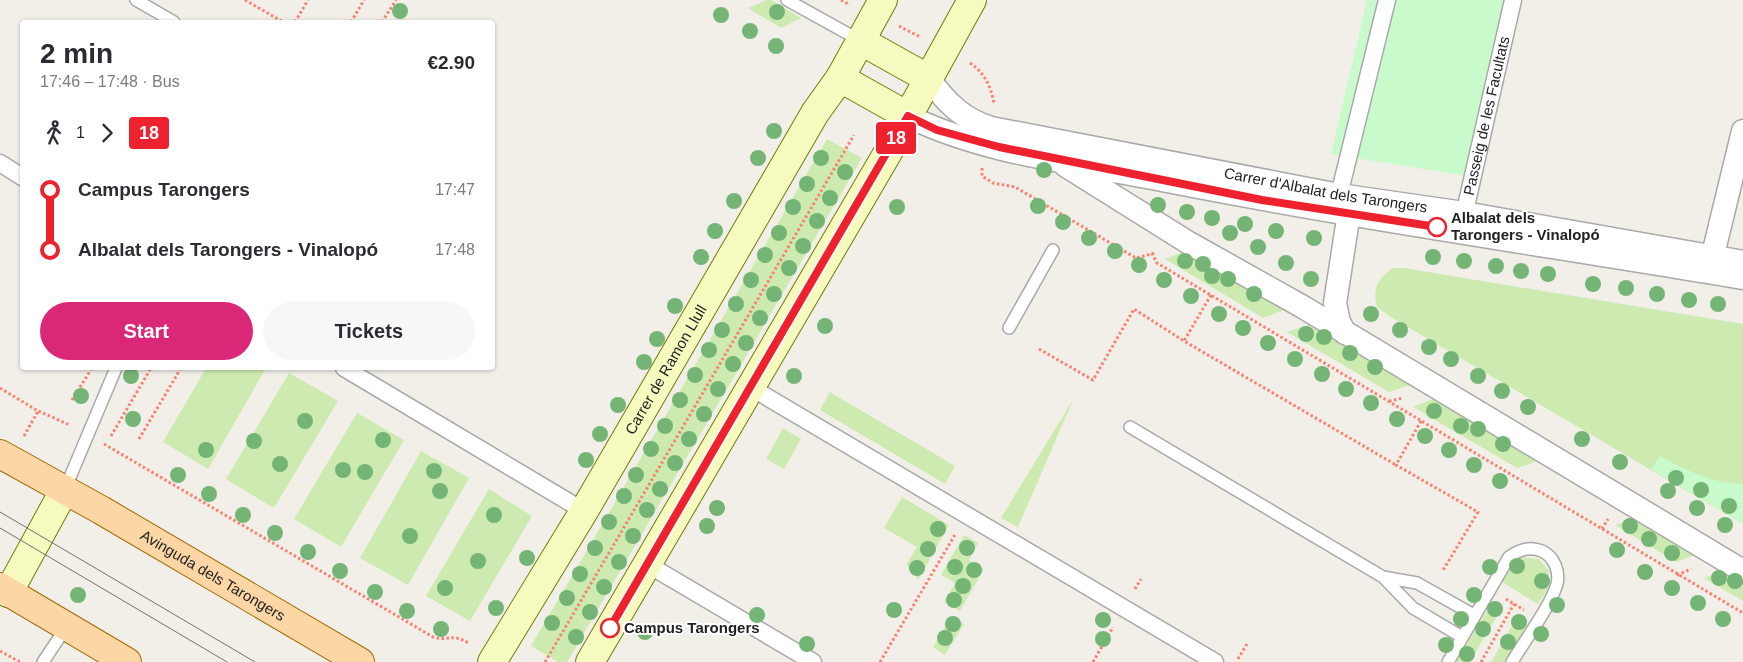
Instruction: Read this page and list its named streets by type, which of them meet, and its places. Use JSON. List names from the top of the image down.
{
  "streets": {
    "main road": ["Carrer de Ramon Llull", "Avinguda dels Tarongers"],
    "street": ["Passeig de les Facultats", "Carrer d'Albalat dels Tarongers"]
  },
  "crossings": [
    ["Passeig de les Facultats", "Carrer d'Albalat dels Tarongers"]
  ],
  "places": ["Albalat dels Tarongers - Vinalopó", "Campus Tarongers"],
  "lines": ["bus line 18"],
  "page": {
    "on_map": "18",
    "heading": ["2 min", "17:46 – 17:48 · Bus", "€2.90"],
    "legs": ["1", "18"],
    "list": [
      {
        "name": "Campus Tarongers",
        "value": "17:47"
      },
      {
        "name": "Albalat dels Tarongers - Vinalopó",
        "value": "17:48"
      }
    ],
    "buttons": ["Start", "Tickets"]
  }
}
